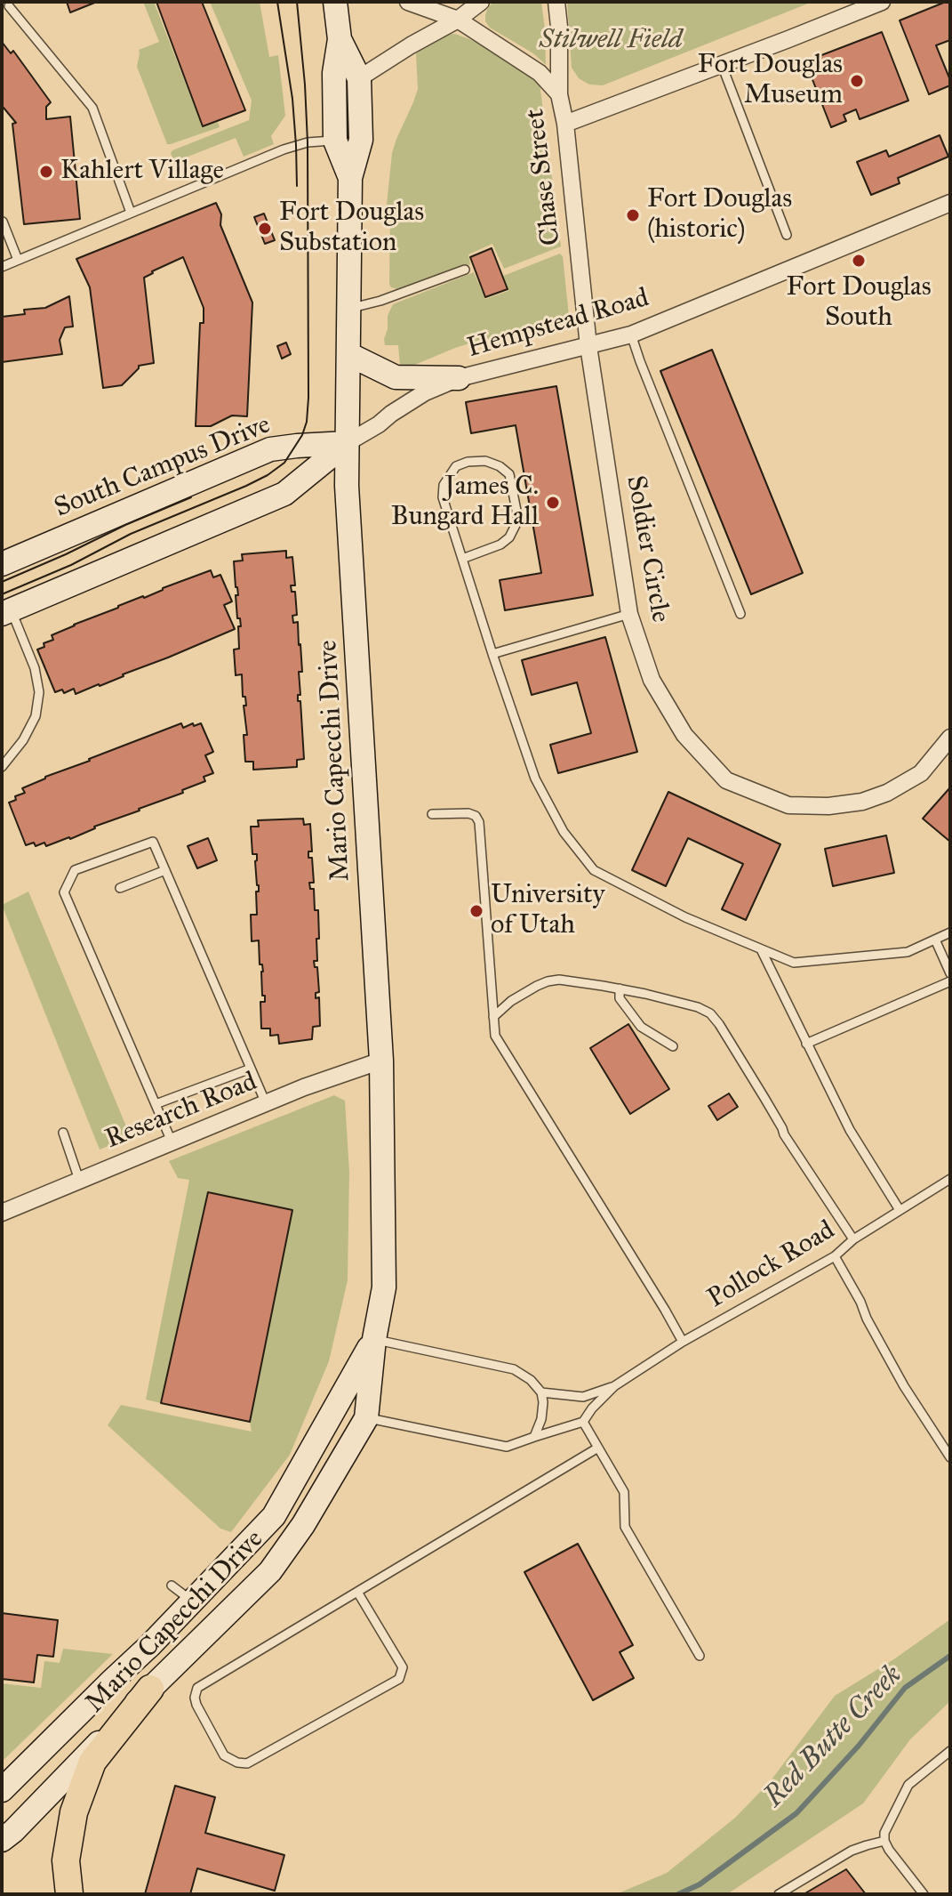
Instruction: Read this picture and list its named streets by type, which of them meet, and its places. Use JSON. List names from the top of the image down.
{
  "streets": {
    "main road": ["South Campus Drive", "Mario Capecchi Drive"],
    "street": [
      "Chase Street",
      "Hempstead Road",
      "Soldier Circle",
      "Research Road"
    ],
    "lane": ["Pollock Road"]
  },
  "crossings": [
    ["Chase Street", "Hempstead Road"],
    ["Chase Street", "Soldier Circle"],
    ["Hempstead Road", "South Campus Drive"],
    ["Hempstead Road", "Soldier Circle"],
    ["Hempstead Road", "Mario Capecchi Drive"],
    ["South Campus Drive", "Mario Capecchi Drive"],
    ["Mario Capecchi Drive", "Research Road"]
  ],
  "water": ["Red Butte Creek"],
  "parks": ["Stilwell Field"],
  "places": [
    "Fort Douglas Museum",
    "Kahlert Village",
    "Fort Douglas (historic)",
    "Fort Douglas Substation",
    "Fort Douglas South",
    "James C. Bungard Hall",
    "University of Utah"
  ]
}
